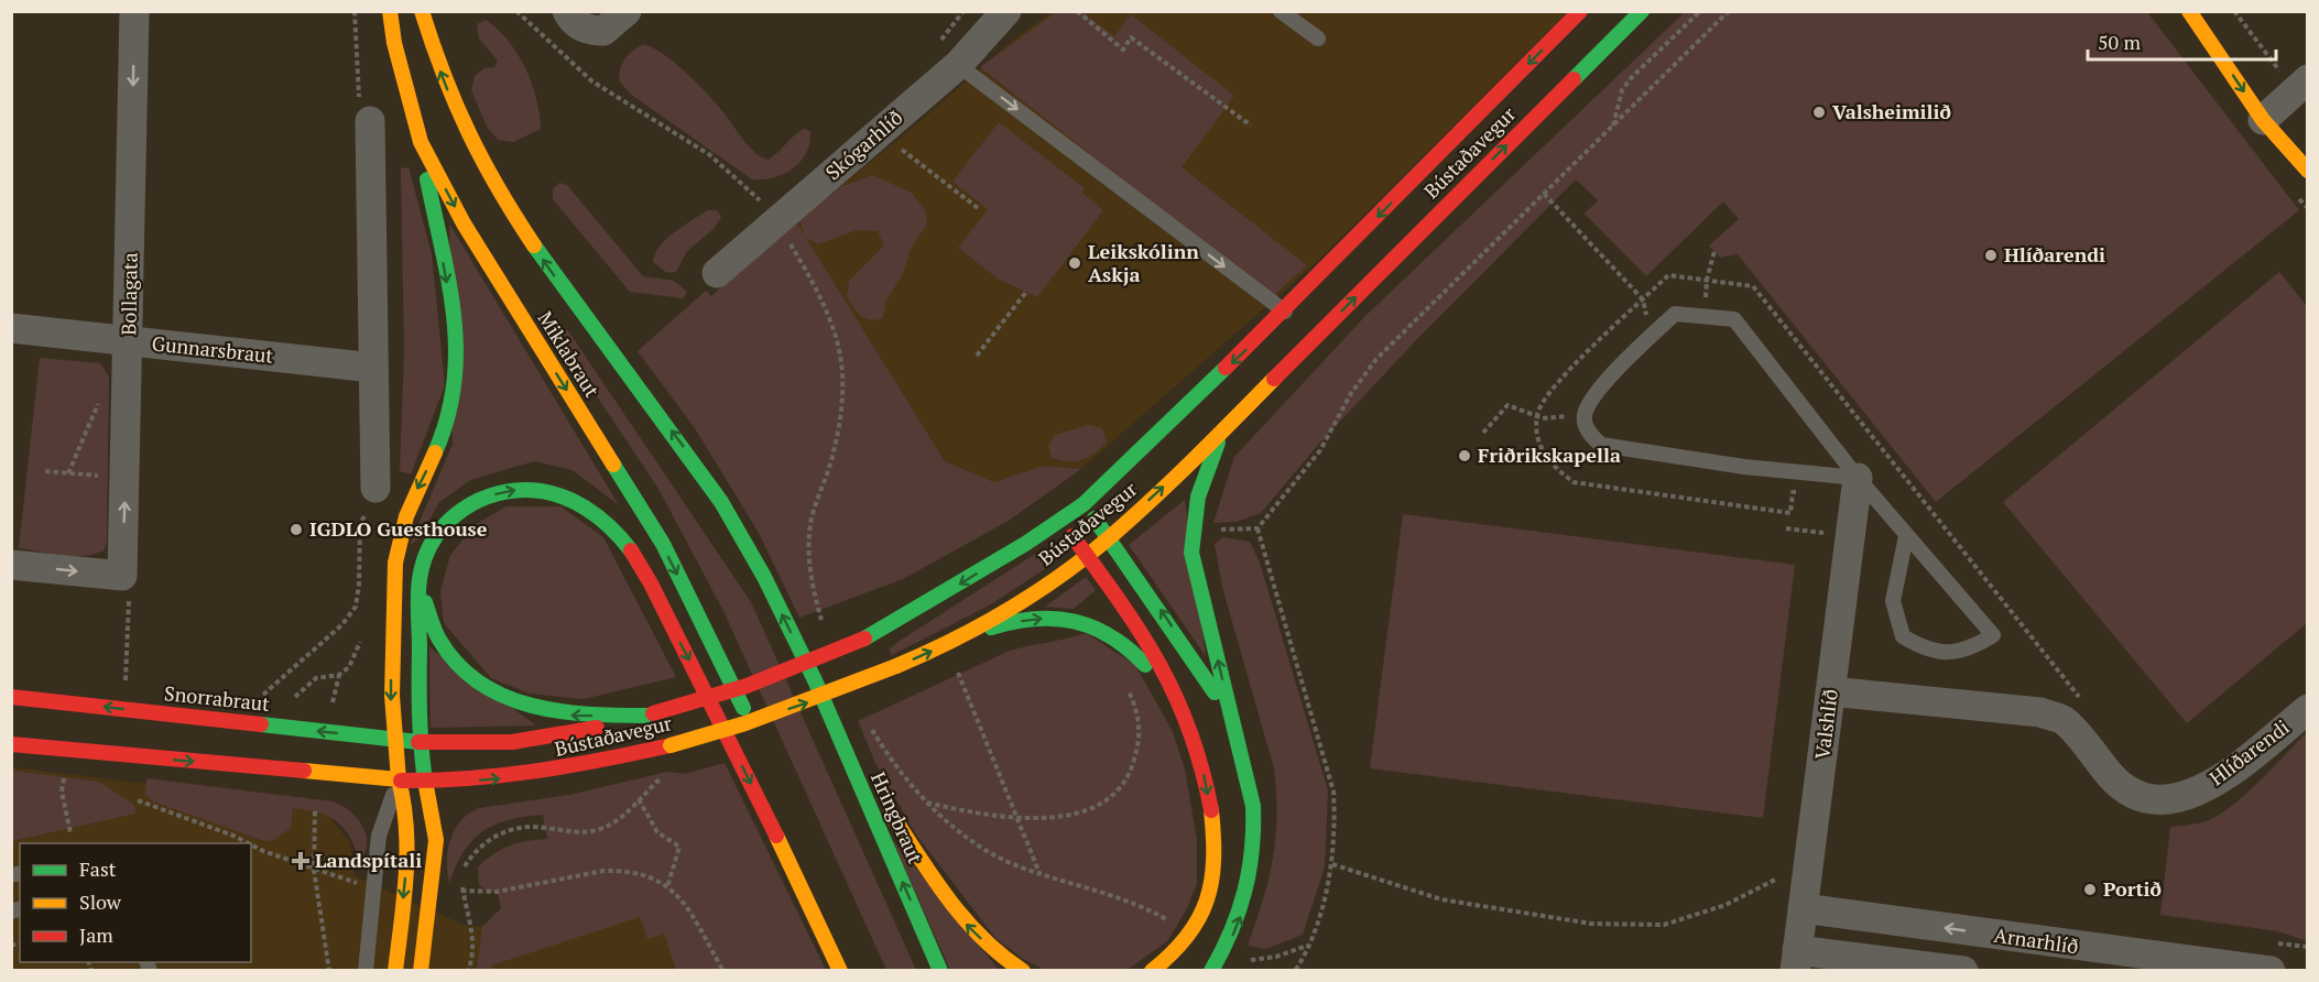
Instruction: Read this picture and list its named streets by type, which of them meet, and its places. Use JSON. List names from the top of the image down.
{
  "streets": {
    "main road": [
      "Bústaðavegur",
      "Miklabraut",
      "Snorrabraut",
      "Hringbraut"
    ],
    "street": [
      "Skógarhlíð",
      "Bollagata",
      "Gunnarsbraut",
      "Valshlíð",
      "Hlíðarendi",
      "Arnarhlíð"
    ]
  },
  "crossings": [
    ["Bústaðavegur", "Snorrabraut"],
    ["Bollagata", "Gunnarsbraut"],
    ["Miklabraut", "Hringbraut"],
    ["Valshlíð", "Hlíðarendi"],
    ["Valshlíð", "Arnarhlíð"]
  ],
  "places": {
    "other": [
      "Valsheimilið",
      "Hlíðarendi",
      "Leikskólinn Askja",
      "Friðrikskapella",
      "IGDLO Guesthouse",
      "Portið"
    ],
    "health": ["Landspítali"]
  },
  "legend": ["Fast", "Slow", "Jam"],
  "scale_bar": "50 m"
}
